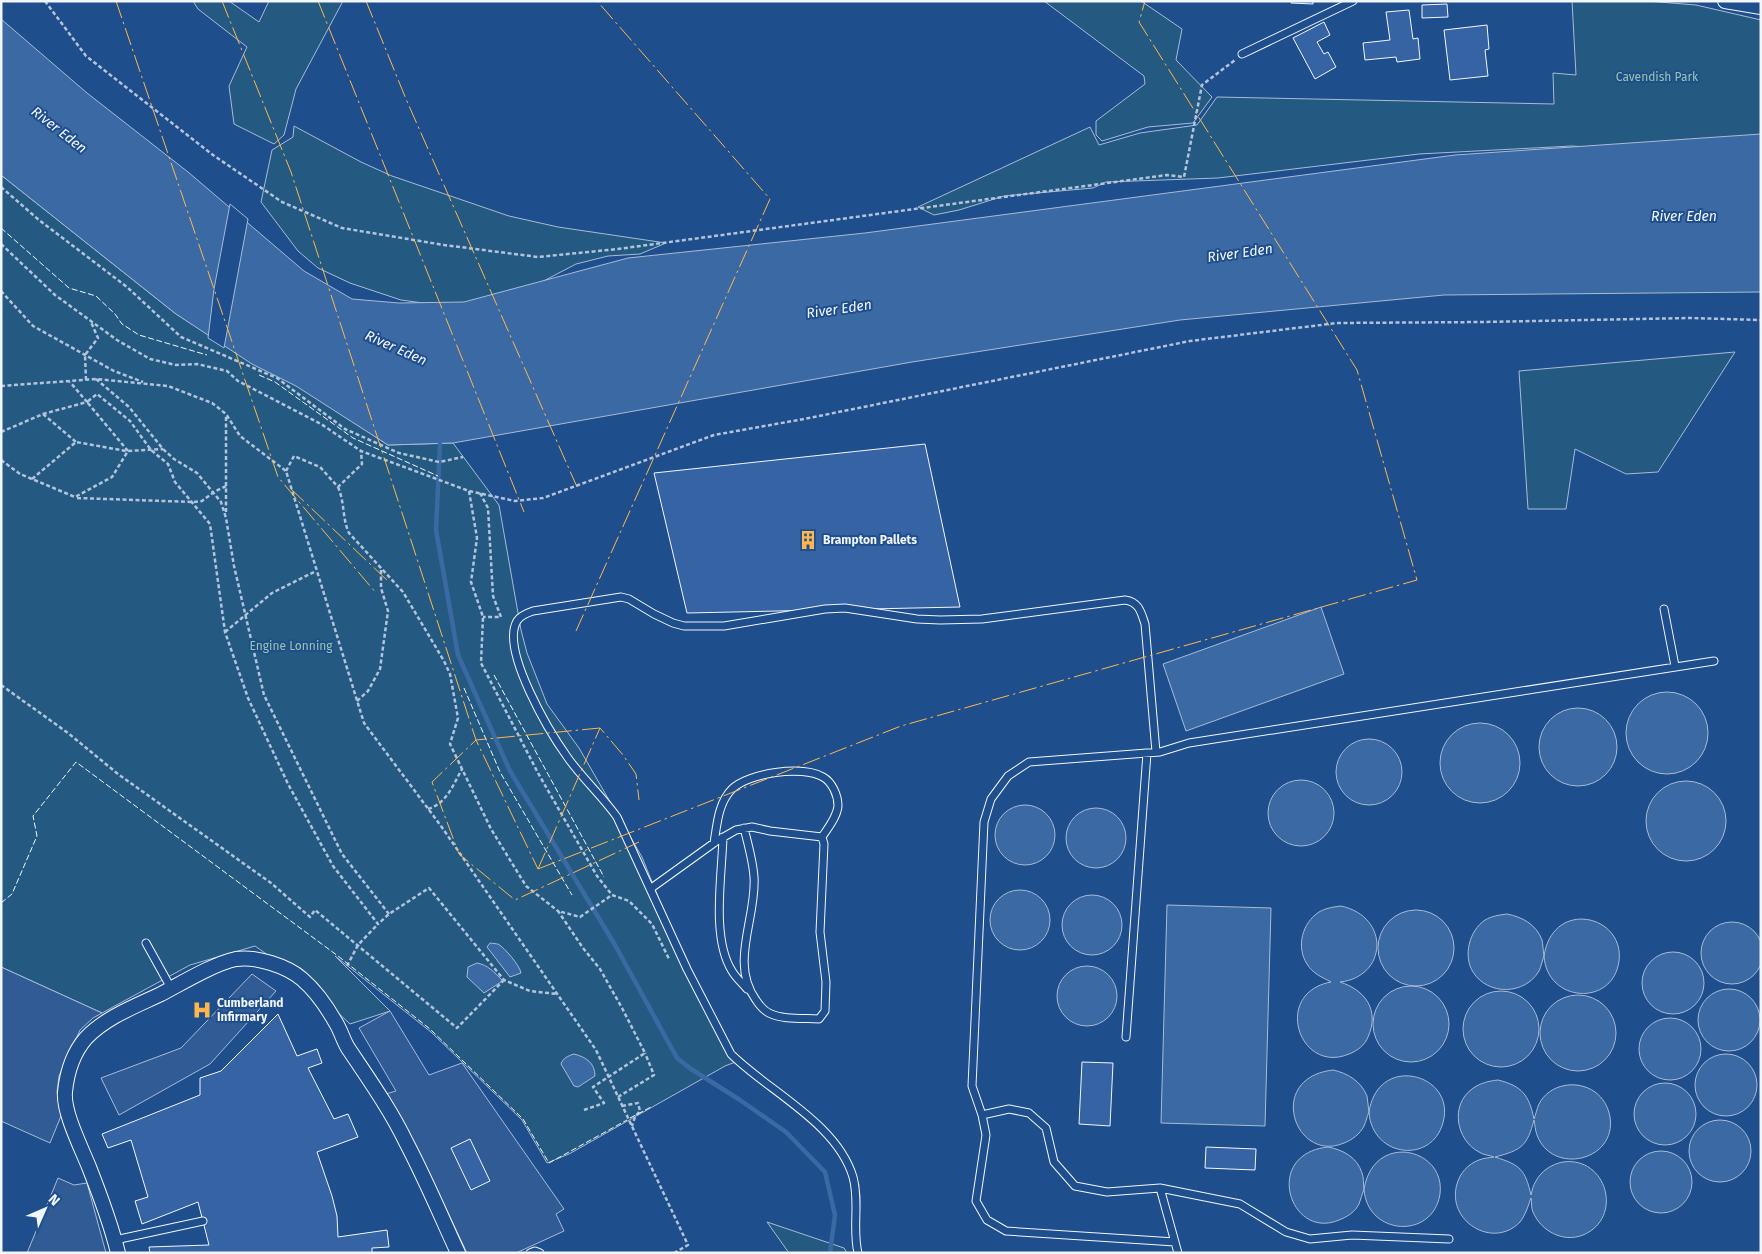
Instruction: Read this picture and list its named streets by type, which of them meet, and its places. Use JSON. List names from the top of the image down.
{
  "water": ["River Eden"],
  "parks": ["Cavendish Park", "Engine Lonning"],
  "places": {
    "building": ["Brampton Pallets"],
    "hospital": ["Cumberland Infirmary"]
  },
  "north": "top right"
}
